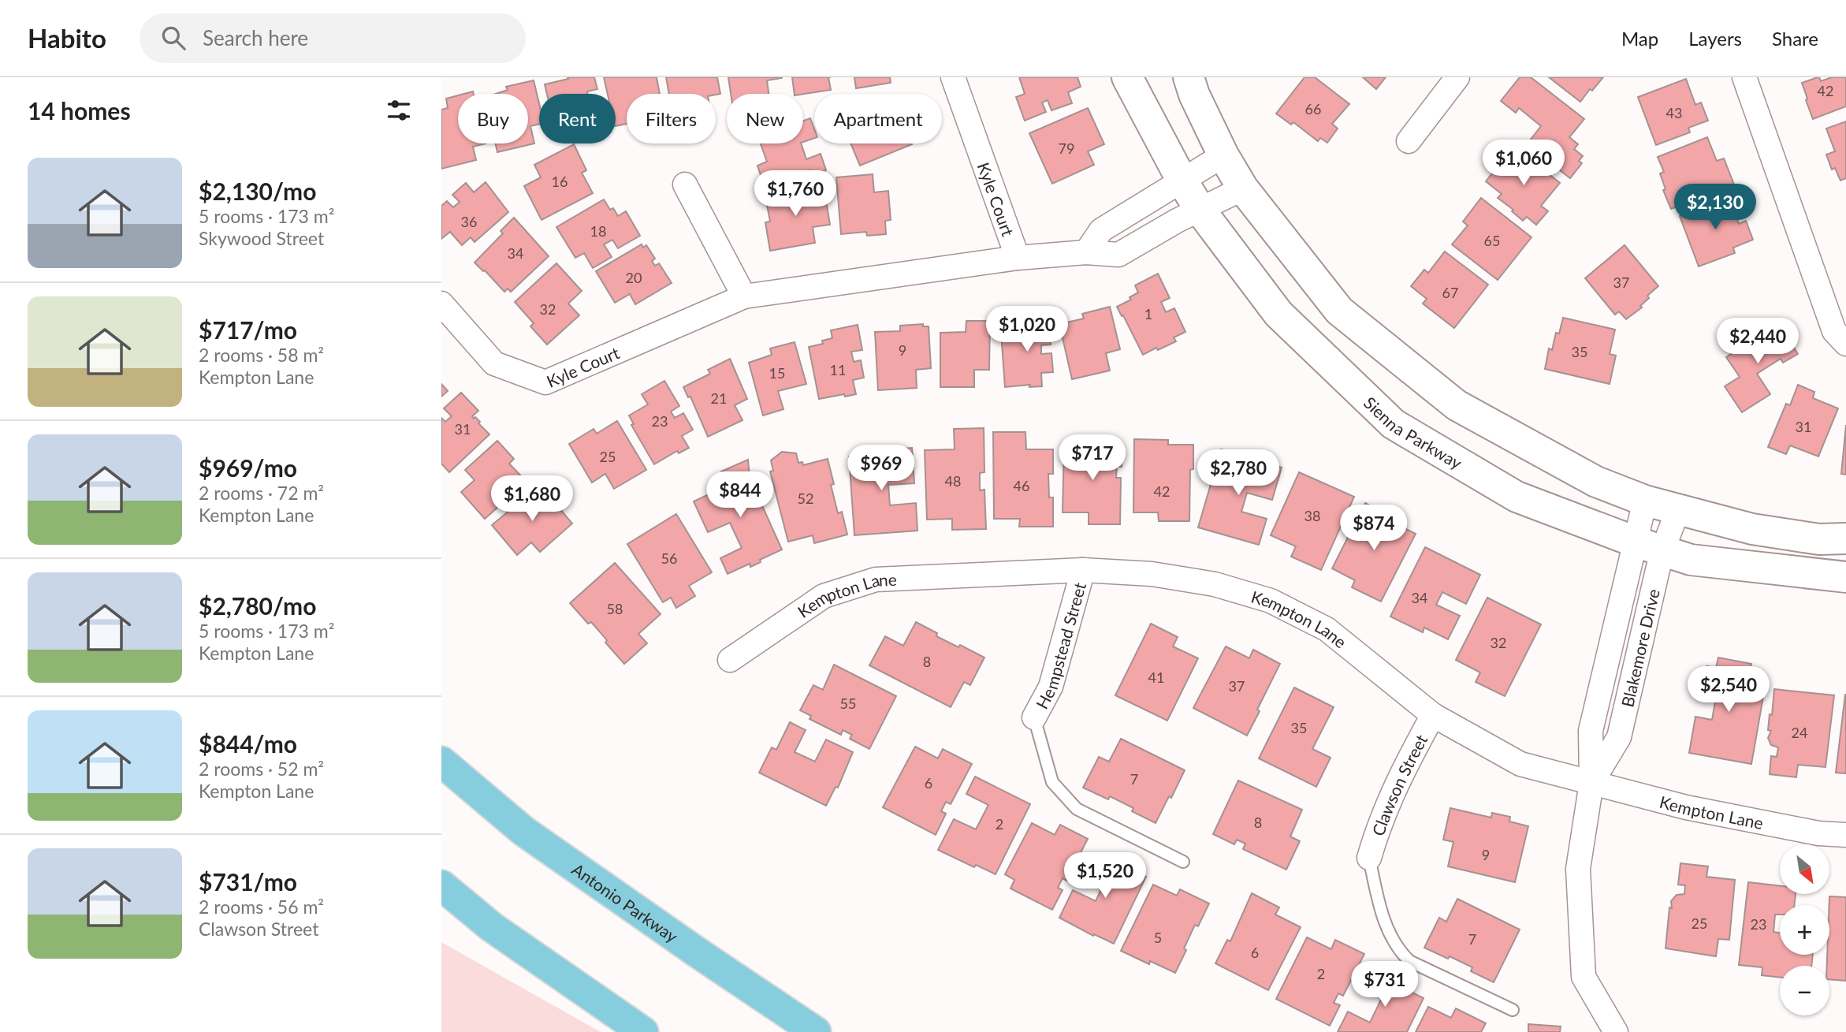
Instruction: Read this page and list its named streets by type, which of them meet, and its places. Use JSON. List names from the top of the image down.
{
  "streets": {
    "main road": ["Sienna Parkway", "Antonio Parkway"],
    "street": [
      "Kyle Court",
      "Kempton Lane",
      "Hempstead Street",
      "Blakemore Drive",
      "Clawson Street"
    ]
  },
  "crossings": [
    ["Kyle Court", "Sienna Parkway"],
    ["Sienna Parkway", "Blakemore Drive"],
    ["Kempton Lane", "Hempstead Street"],
    ["Kempton Lane", "Blakemore Drive"],
    ["Kempton Lane", "Clawson Street"]
  ],
  "house_numbers": [
    "42",
    "66",
    "43",
    "79",
    "16",
    "36",
    "18",
    "65",
    "34",
    "20",
    "37",
    "67",
    "32",
    "1",
    "9",
    "35",
    "11",
    "15",
    "21",
    "23",
    "31",
    "31",
    "25",
    "48",
    "46",
    "42",
    "52",
    "38",
    "56",
    "34",
    "58",
    "32",
    "8",
    "41",
    "37",
    "55",
    "35",
    "24",
    "7",
    "6",
    "8",
    "2",
    "9",
    "25",
    "23",
    "5",
    "7",
    "6",
    "2"
  ],
  "north": "bottom right",
  "page": {
    "header": "Habito",
    "search": "Search here",
    "nav": ["Map", "Layers", "Share"],
    "heading": "14 homes",
    "chip": [
      "Buy",
      "Rent",
      "Filters",
      "New",
      "Apartment"
    ],
    "price": [
      "$1,060",
      "$1,760",
      "$2,130",
      "$1,020",
      "$2,440",
      "$717",
      "$969",
      "$2,780",
      "$844",
      "$1,680",
      "$874",
      "$2,540",
      "$1,520",
      "$731"
    ],
    "list": [
      {
        "name": "$2,130/mo",
        "note": "5 rooms · 173 m² · Skywood Street"
      },
      {
        "name": "$717/mo",
        "note": "2 rooms · 58 m² · Kempton Lane"
      },
      {
        "name": "$969/mo",
        "note": "2 rooms · 72 m² · Kempton Lane"
      },
      {
        "name": "$2,780/mo",
        "note": "5 rooms · 173 m² · Kempton Lane"
      },
      {
        "name": "$844/mo",
        "note": "2 rooms · 52 m² · Kempton Lane"
      },
      {
        "name": "$731/mo",
        "note": "2 rooms · 56 m² · Clawson Street"
      }
    ],
    "map_buttons": ["+", "−"]
  }
}
